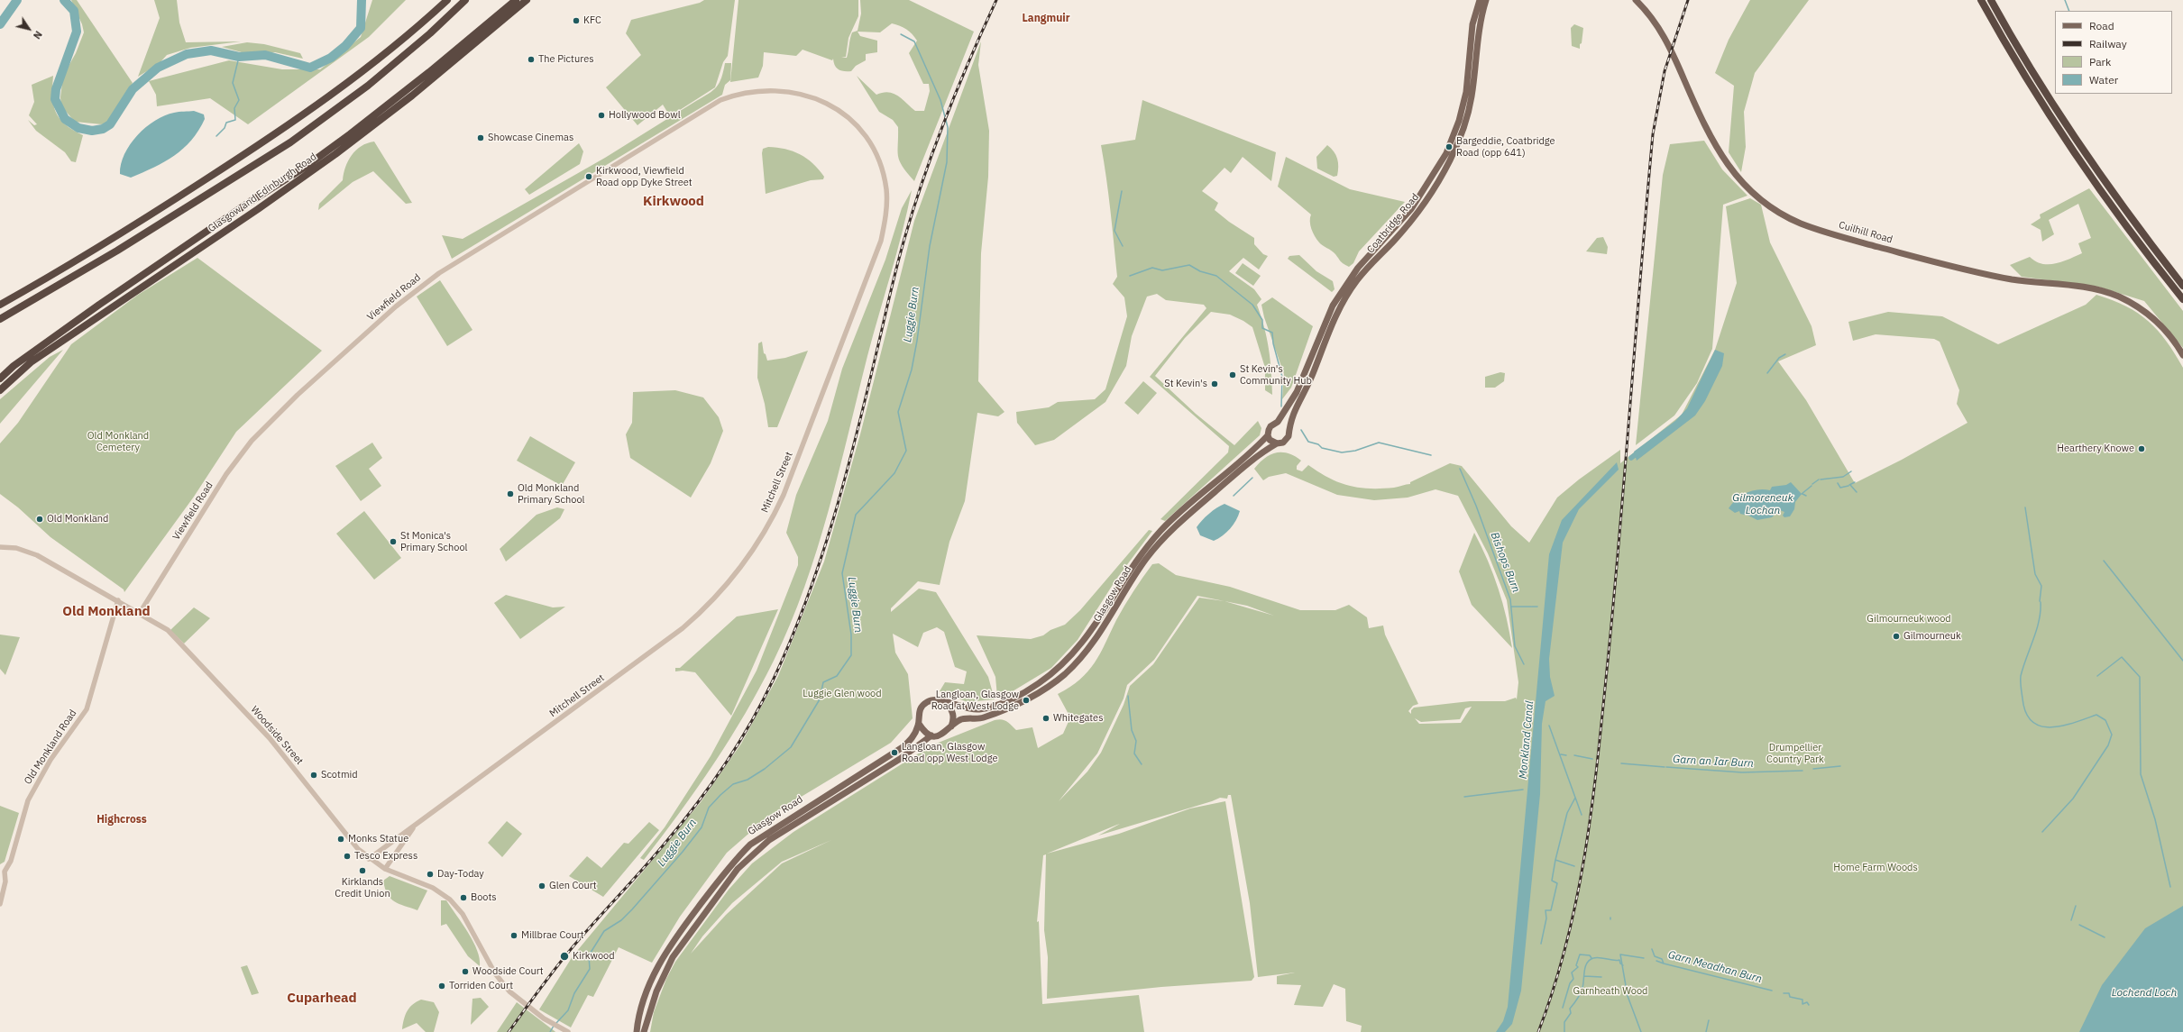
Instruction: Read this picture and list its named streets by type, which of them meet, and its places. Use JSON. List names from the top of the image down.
{
  "streets": {
    "highway": ["Glasgow and Edinburgh Road"],
    "main road": ["Coatbridge Road", "Cuilhill Road", "Glasgow Road"],
    "street": [
      "Viewfield Road",
      "Mitchell Street",
      "Woodside Street",
      "Old Monkland Road"
    ]
  },
  "crossings": [
    ["Coatbridge Road", "Glasgow Road"],
    ["Viewfield Road", "Mitchell Street"],
    ["Viewfield Road", "Woodside Street"],
    ["Mitchell Street", "Woodside Street"],
    ["Woodside Street", "Old Monkland Road"]
  ],
  "districts": [
    "Langmuir",
    "Kirkwood",
    "Old Monkland",
    "Highcross",
    "Cuparhead"
  ],
  "water": [
    "Luggie Burn",
    "Gilmoreneuk Lochan",
    "Bishops Burn",
    "Monkland Canal",
    "Garn an Iar Burn",
    "Garn Meadhan Burn",
    "Lochend Loch"
  ],
  "parks": [
    "Old Monkland Cemetery",
    "Gilmourneuk wood",
    "Luggie Glen wood",
    "Drumpellier Country Park",
    "Home Farm Woods",
    "Garnheath Wood"
  ],
  "places": [
    "KFC",
    "The Pictures",
    "Hollywood Bowl",
    "Showcase Cinemas",
    "Bargeddie, Coatbridge Road (opp 641)",
    "Kirkwood, Viewfield Road opp Dyke Street",
    "St Kevin's Community Hub",
    "St Kevin's",
    "Hearthery Knowe",
    "Old Monkland Primary School",
    "Old Monkland",
    "St Monica's Primary School",
    "Gilmourneuk",
    "Langloan, Glasgow Road at West Lodge",
    "Whitegates",
    "Langloan, Glasgow Road opp West Lodge",
    "Scotmid",
    "Monks Statue",
    "Tesco Express",
    "Kirklands Credit Union",
    "Day-Today",
    "Glen Court",
    "Boots",
    "Millbrae Court",
    "Kirkwood",
    "Woodside Court",
    "Torriden Court"
  ],
  "legend": [
    "Road",
    "Railway",
    "Park",
    "Water"
  ],
  "north": "bottom right"
}
